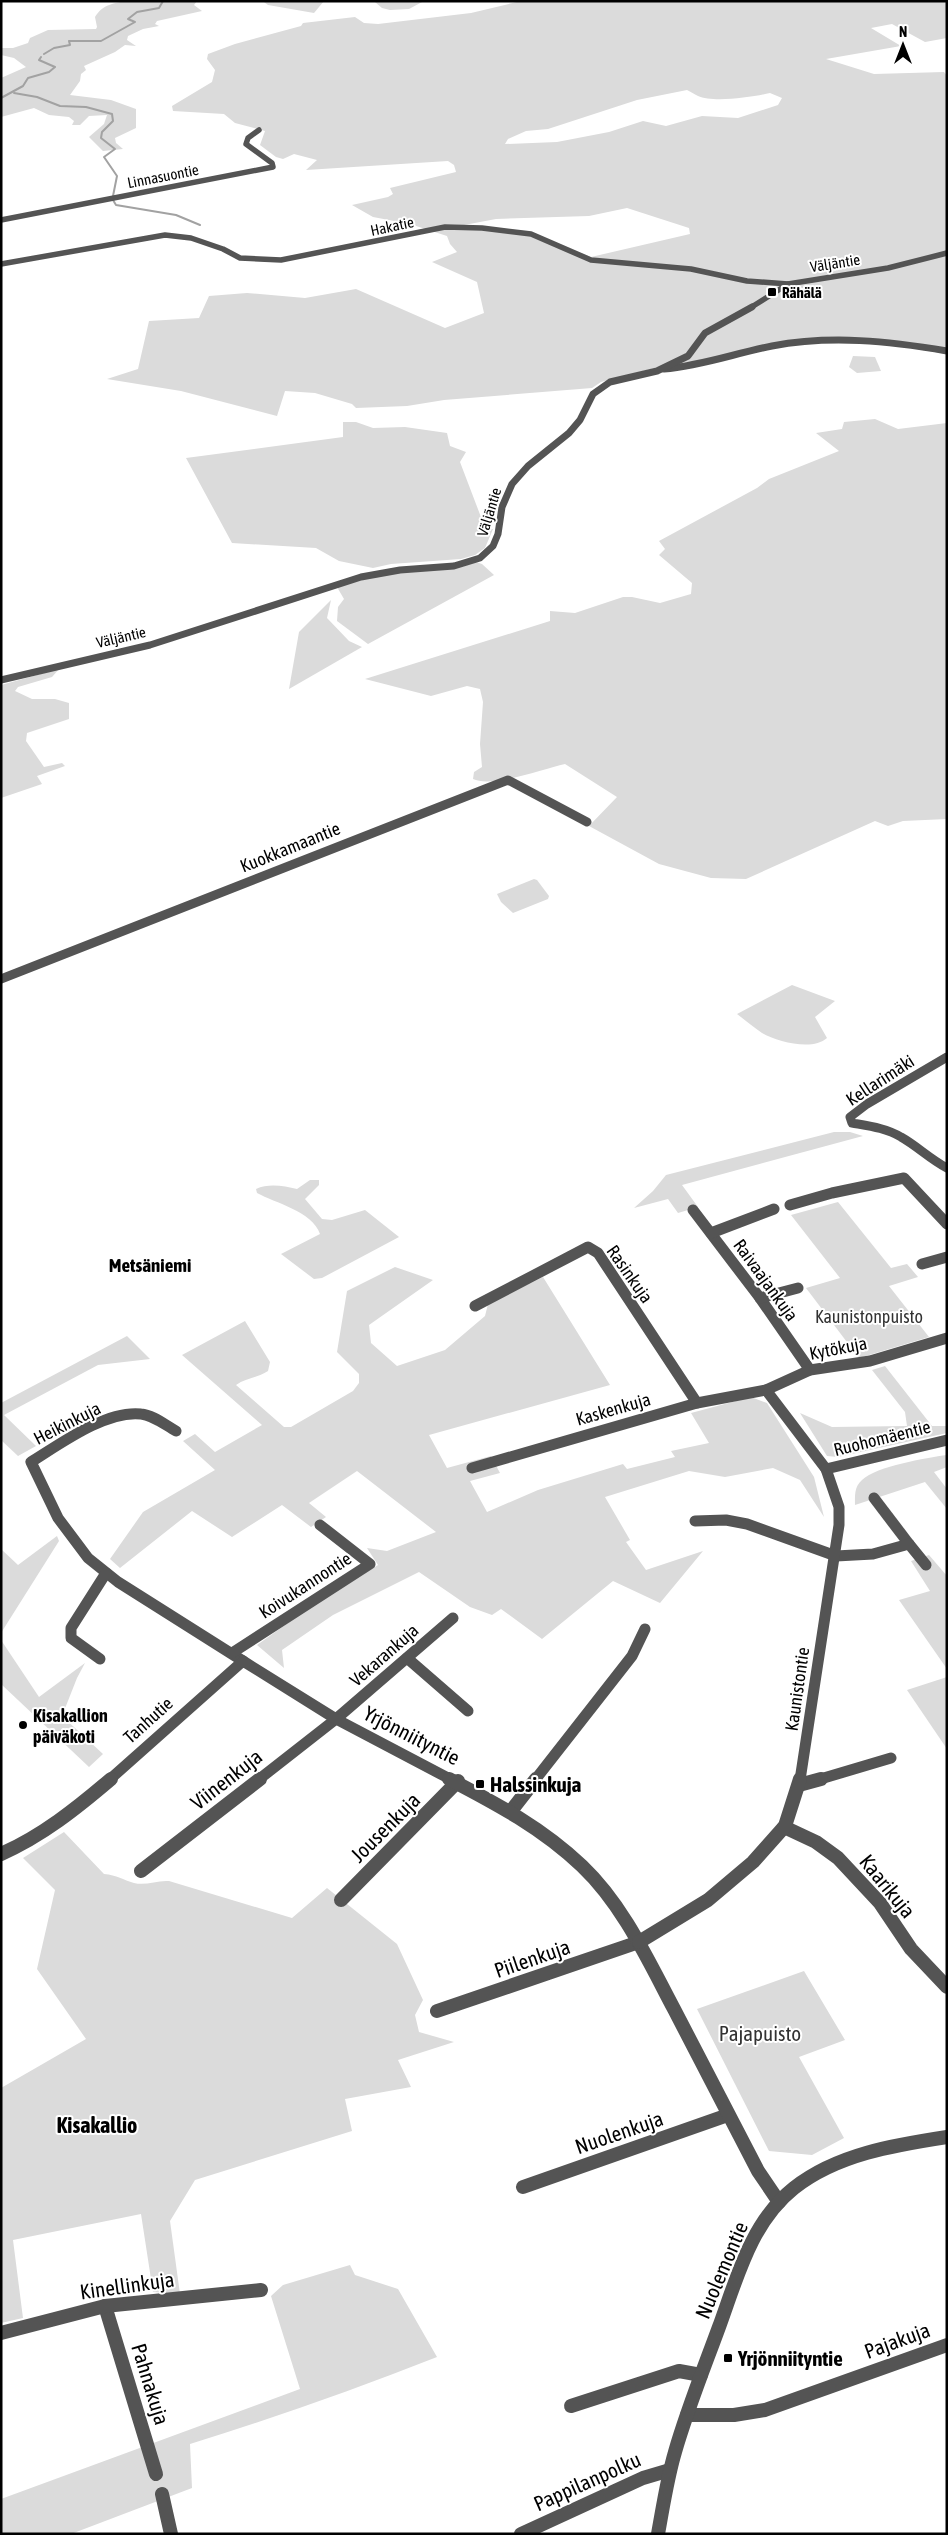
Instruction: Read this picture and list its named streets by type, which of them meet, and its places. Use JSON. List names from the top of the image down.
{
  "streets": {
    "street": [
      "Linnasuontie",
      "Hakatie",
      "Väljäntie",
      "Kuokkamaantie",
      "Kellarimäki",
      "Rasinkuja",
      "Raivaajankuja",
      "Kytökuja",
      "Kaskenkuja",
      "Heikinkuja",
      "Ruohomäentie",
      "Koivukannontie",
      "Vekarankuja",
      "Kaunistontie",
      "Tanhutie",
      "Yrjönniityntie",
      "Viinenkuja",
      "Jousenkuja",
      "Kaarikuja",
      "Piilenkuja",
      "Nuolenkuja",
      "Nuolemontie",
      "Kinellinkuja",
      "Pajakuja",
      "Pahnakuja",
      "Pappilanpolku"
    ]
  },
  "crossings": [
    ["Hakatie", "Väljäntie"],
    ["Rasinkuja", "Kaskenkuja"],
    ["Raivaajankuja", "Kytökuja"],
    ["Kytökuja", "Kaskenkuja"],
    ["Kytökuja", "Kaunistontie"],
    ["Kaskenkuja", "Kaunistontie"],
    ["Heikinkuja", "Yrjönniityntie"],
    ["Ruohomäentie", "Kaunistontie"],
    ["Koivukannontie", "Yrjönniityntie"],
    ["Vekarankuja", "Yrjönniityntie"],
    ["Vekarankuja", "Viinenkuja"],
    ["Kaunistontie", "Yrjönniityntie"],
    ["Kaunistontie", "Kaarikuja"],
    ["Kaunistontie", "Piilenkuja"],
    ["Tanhutie", "Yrjönniityntie"],
    ["Yrjönniityntie", "Viinenkuja"],
    ["Yrjönniityntie", "Jousenkuja"],
    ["Yrjönniityntie", "Piilenkuja"],
    ["Yrjönniityntie", "Nuolenkuja"],
    ["Yrjönniityntie", "Nuolemontie"],
    ["Nuolemontie", "Pajakuja"],
    ["Nuolemontie", "Pappilanpolku"],
    ["Kinellinkuja", "Pahnakuja"]
  ],
  "districts": ["Metsäniemi", "Kisakallio"],
  "parks": ["Kaunistonpuisto", "Pajapuisto"],
  "places": {
    "transit": ["Rähälä", "Halssinkuja", "Yrjönniityntie"],
    "other": ["Kisakallion päiväkoti"]
  },
  "north": "top"
}
